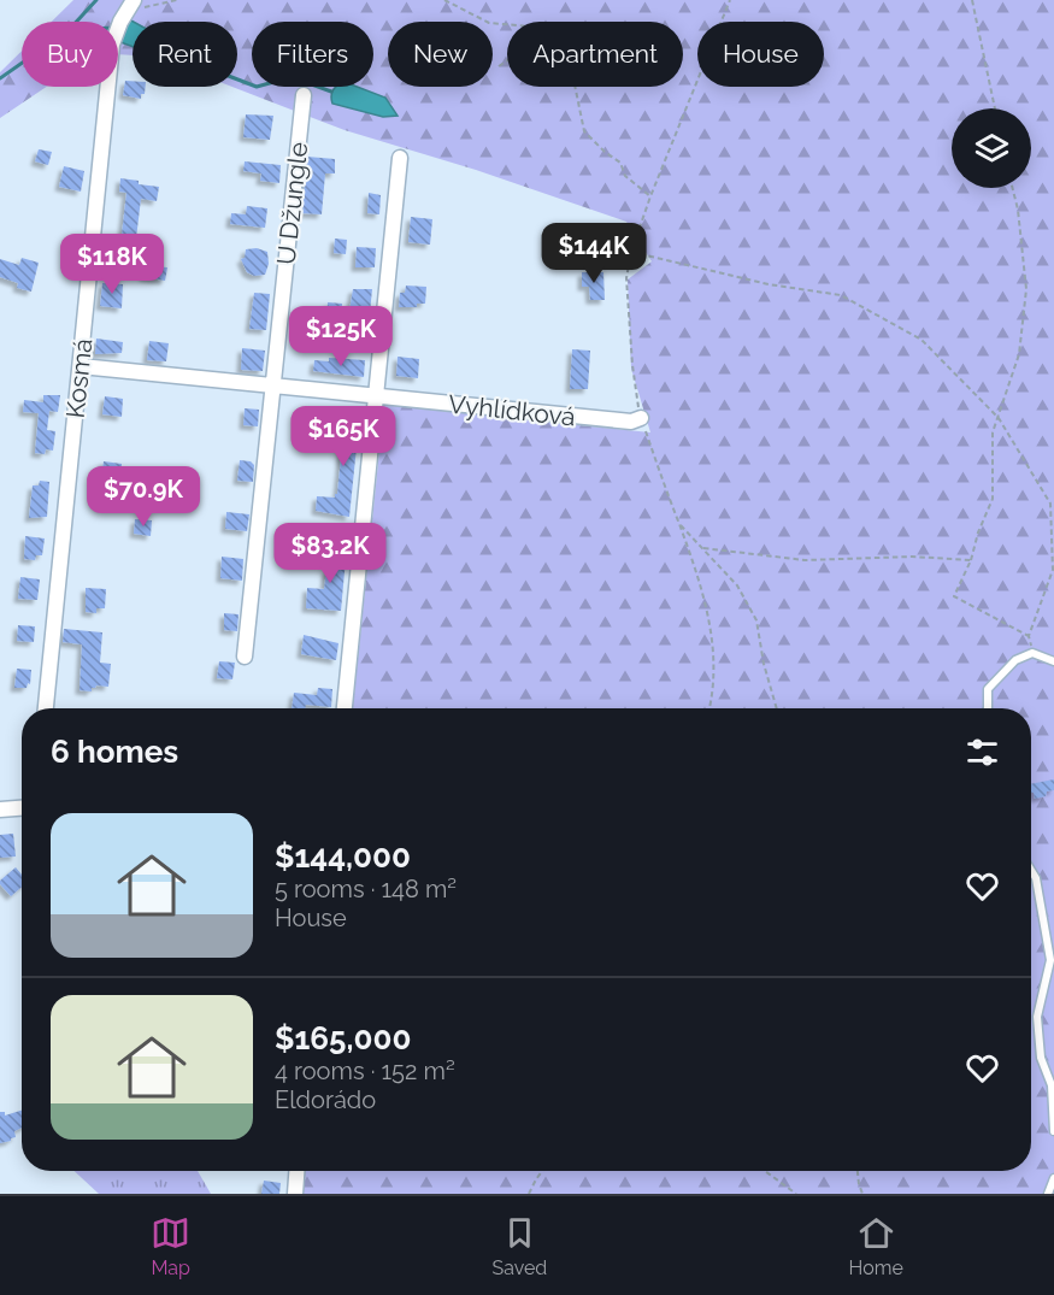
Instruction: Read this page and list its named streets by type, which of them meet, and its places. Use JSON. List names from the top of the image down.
{
  "streets": {
    "street": ["U Džungle", "Kosmá", "Vyhlídková"]
  },
  "crossings": [
    ["U Džungle", "Vyhlídková"],
    ["Kosmá", "Vyhlídková"]
  ],
  "page": {
    "chip": [
      "Buy",
      "Rent",
      "Filters",
      "New",
      "Apartment",
      "House"
    ],
    "price": [
      "$144K",
      "$118K",
      "$125K",
      "$165K",
      "$70.9K",
      "$83.2K"
    ],
    "heading": "6 homes",
    "list": [
      {
        "name": "$144,000",
        "note": "5 rooms · 148 m² · House"
      },
      {
        "name": "$165,000",
        "note": "4 rooms · 152 m² · Eldorádo"
      }
    ],
    "tabs": ["Map", "Saved", "Home"]
  }
}
